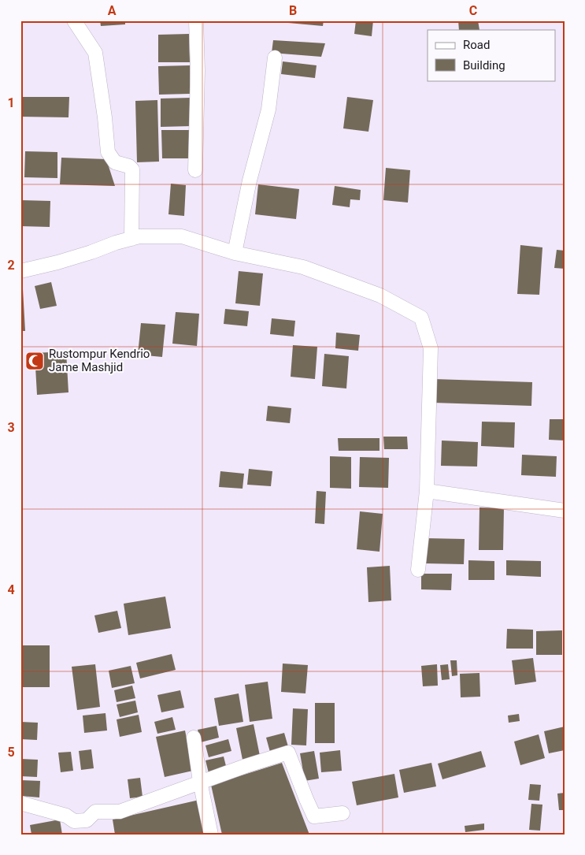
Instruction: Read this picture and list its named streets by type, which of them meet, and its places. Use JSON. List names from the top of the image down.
{
  "places": {
    "mosque": ["Rustompur Kendrio Jame Mashjid"]
  },
  "legend": ["Road", "Building"],
  "grid": {
    "columns": ["A", "B", "C"],
    "rows": [
      "1",
      "2",
      "3",
      "4",
      "5"
    ]
  }
}
